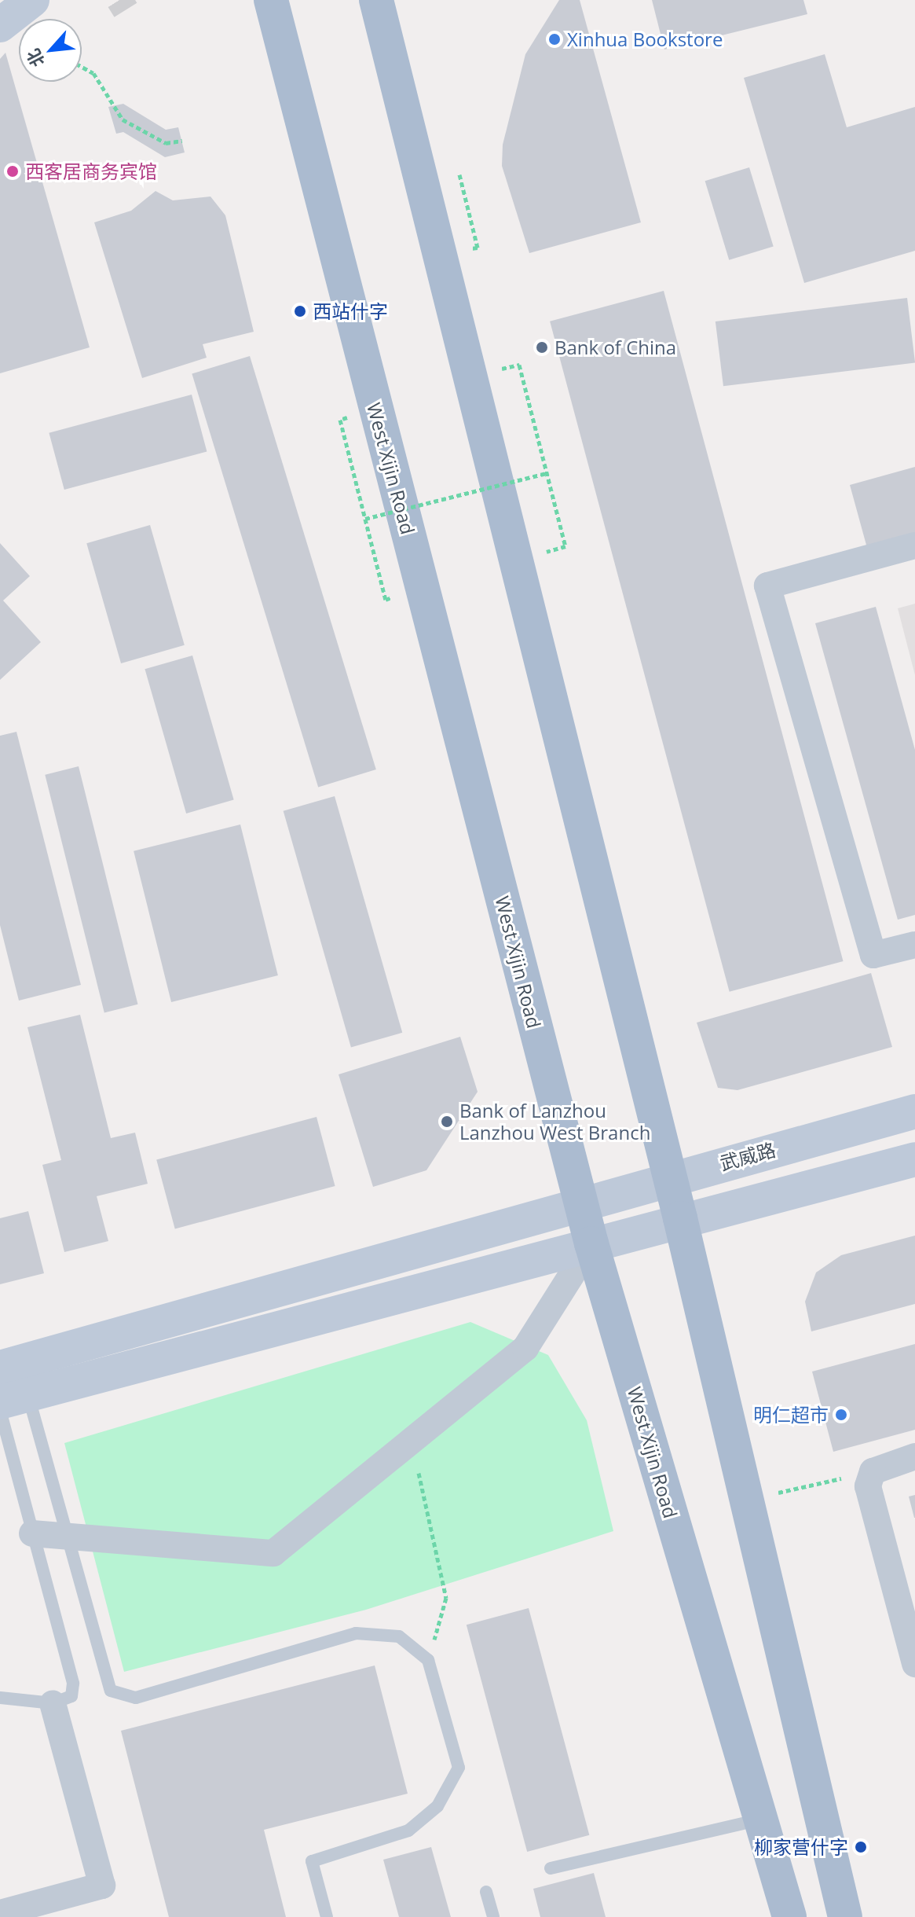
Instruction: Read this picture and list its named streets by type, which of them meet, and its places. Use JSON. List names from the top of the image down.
{
  "streets": {
    "main road": ["West Xijin Road"],
    "street": ["武威路"]
  },
  "crossings": [
    ["West Xijin Road", "武威路"]
  ],
  "places": [
    "Xinhua Bookstore",
    "西客居商务宾馆",
    "西站什字",
    "Bank of China",
    "Bank of Lanzhou Lanzhou West Branch",
    "明仁超市",
    "柳家营什字"
  ],
  "north": "bottom left"
}
